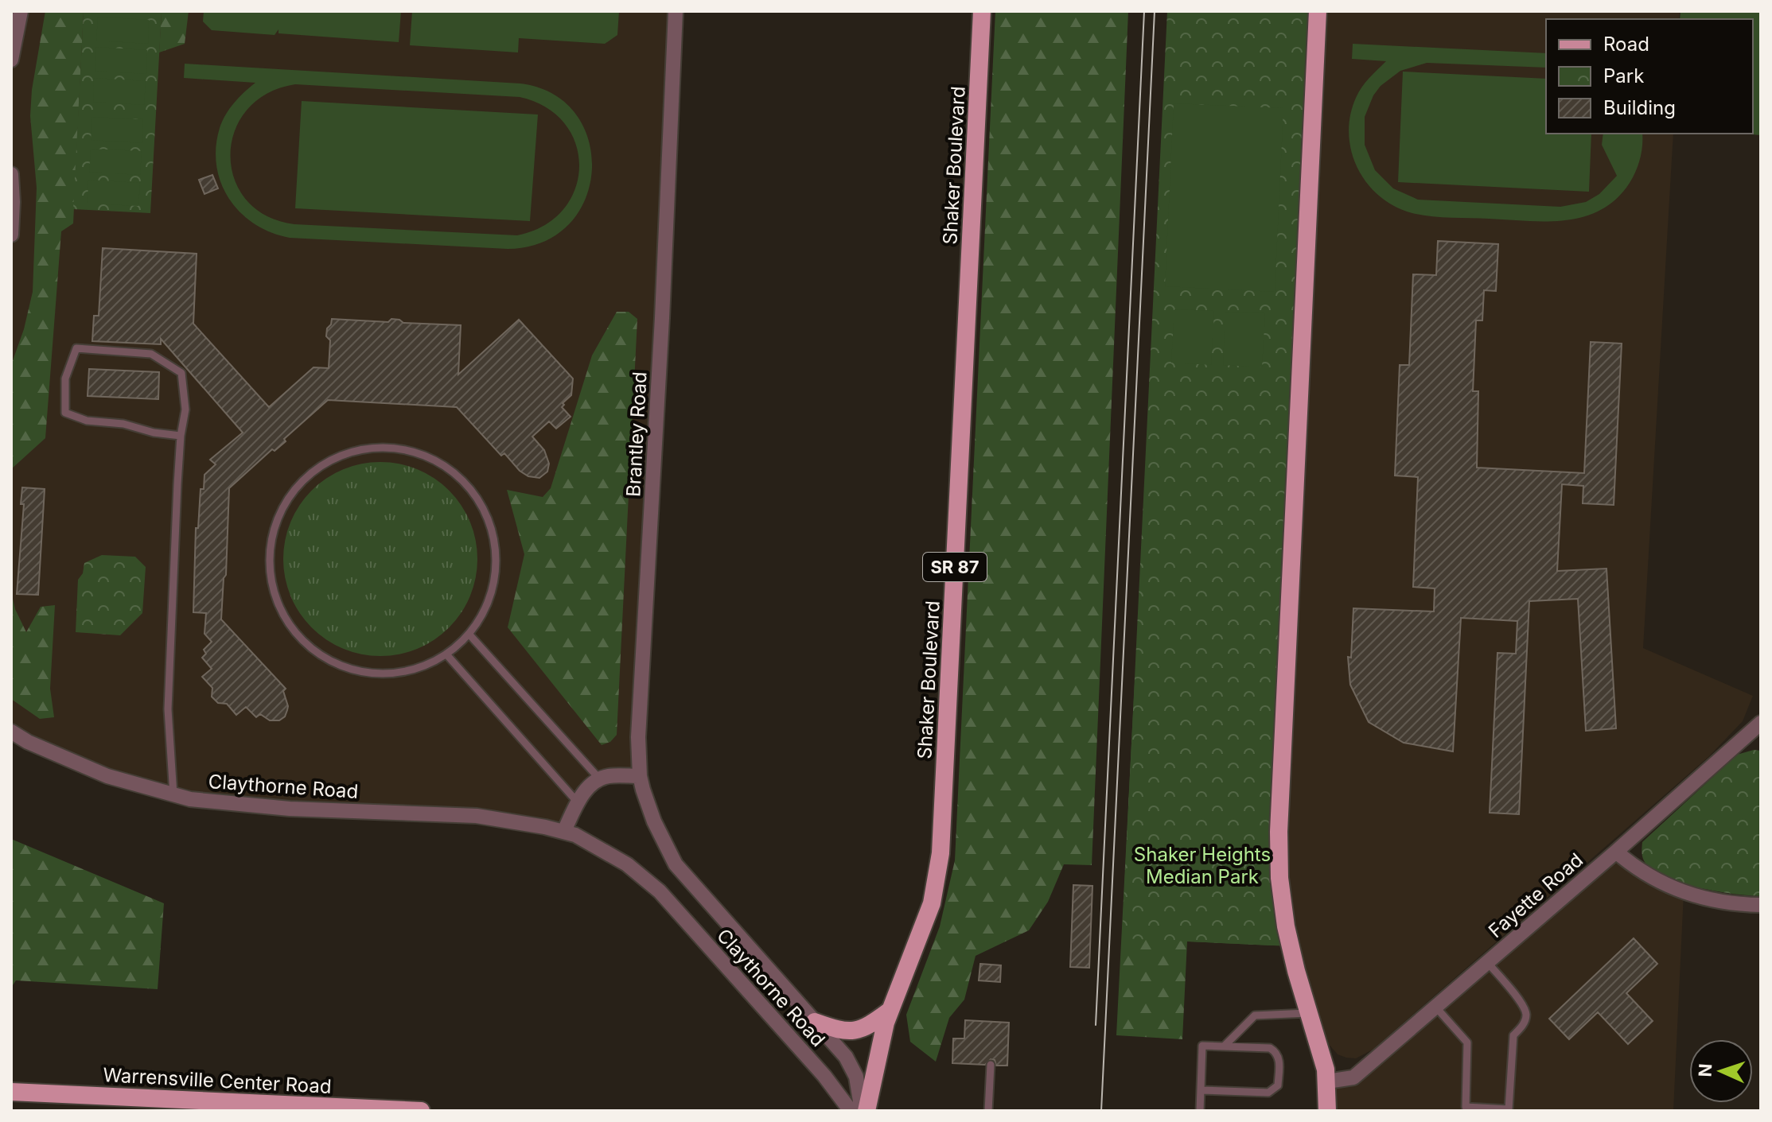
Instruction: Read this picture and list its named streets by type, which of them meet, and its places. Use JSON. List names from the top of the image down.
{
  "streets": {
    "main road": ["Shaker Boulevard", "SR 87", "Warrensville Center Road"],
    "street": ["Brantley Road", "Claythorne Road", "Fayette Road"]
  },
  "crossings": [
    ["Shaker Boulevard", "Claythorne Road"],
    ["Brantley Road", "Claythorne Road"]
  ],
  "parks": ["Shaker Heights Median Park"],
  "legend": ["Road", "Park", "Building"],
  "north": "left"
}
